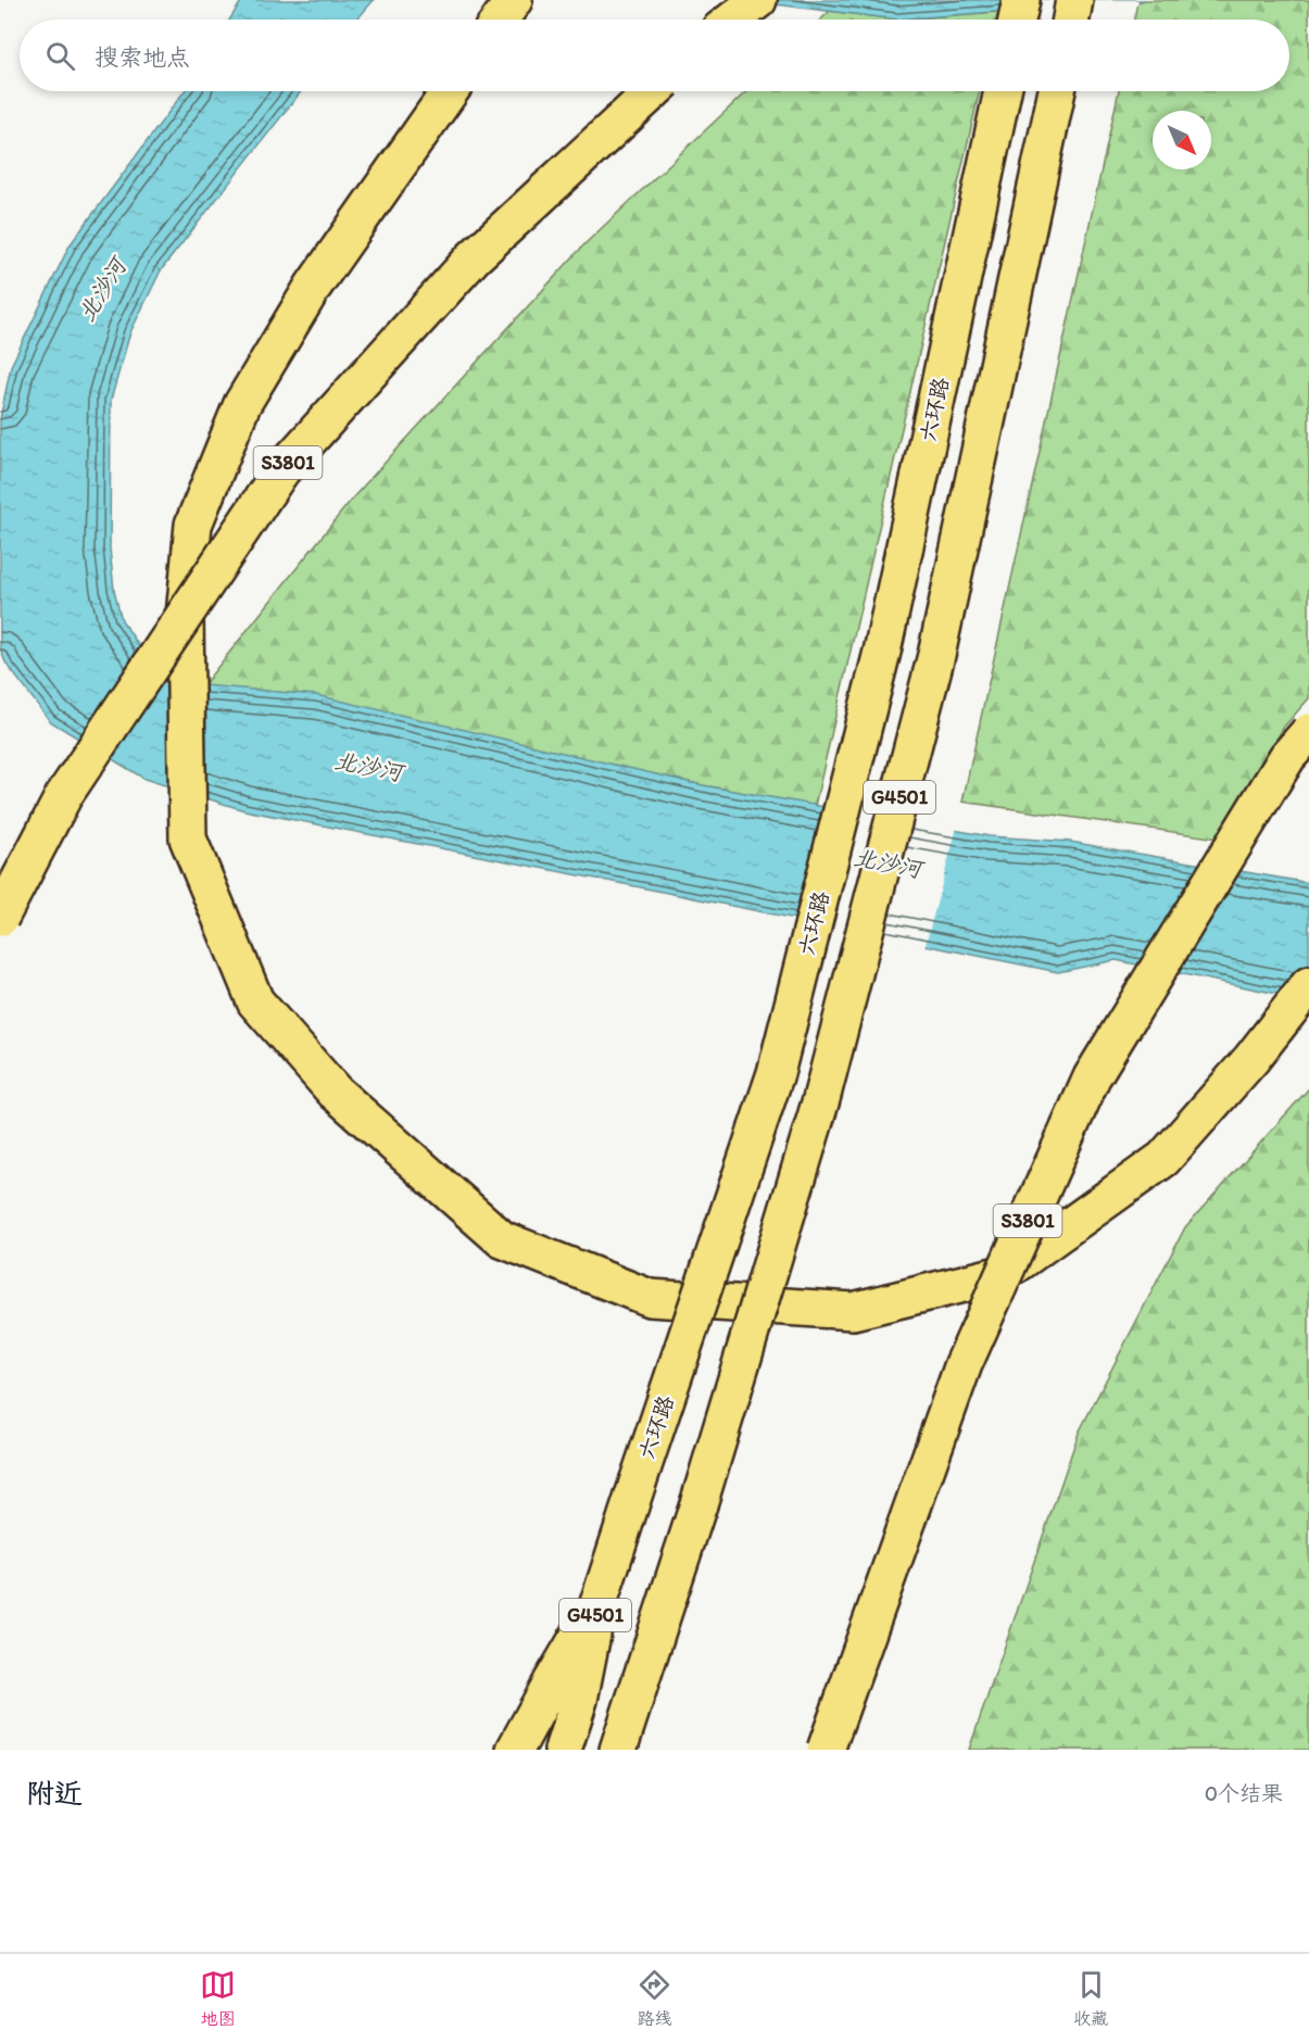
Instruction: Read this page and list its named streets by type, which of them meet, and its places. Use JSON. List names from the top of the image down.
{
  "streets": {
    "highway": ["六环路", "S3801", "G4501"]
  },
  "water": ["北沙河"],
  "north": "bottom right",
  "page": {
    "search": "搜索地点",
    "heading": ["附近", "0个结果"],
    "nav": ["地图", "路线", "收藏"]
  }
}
